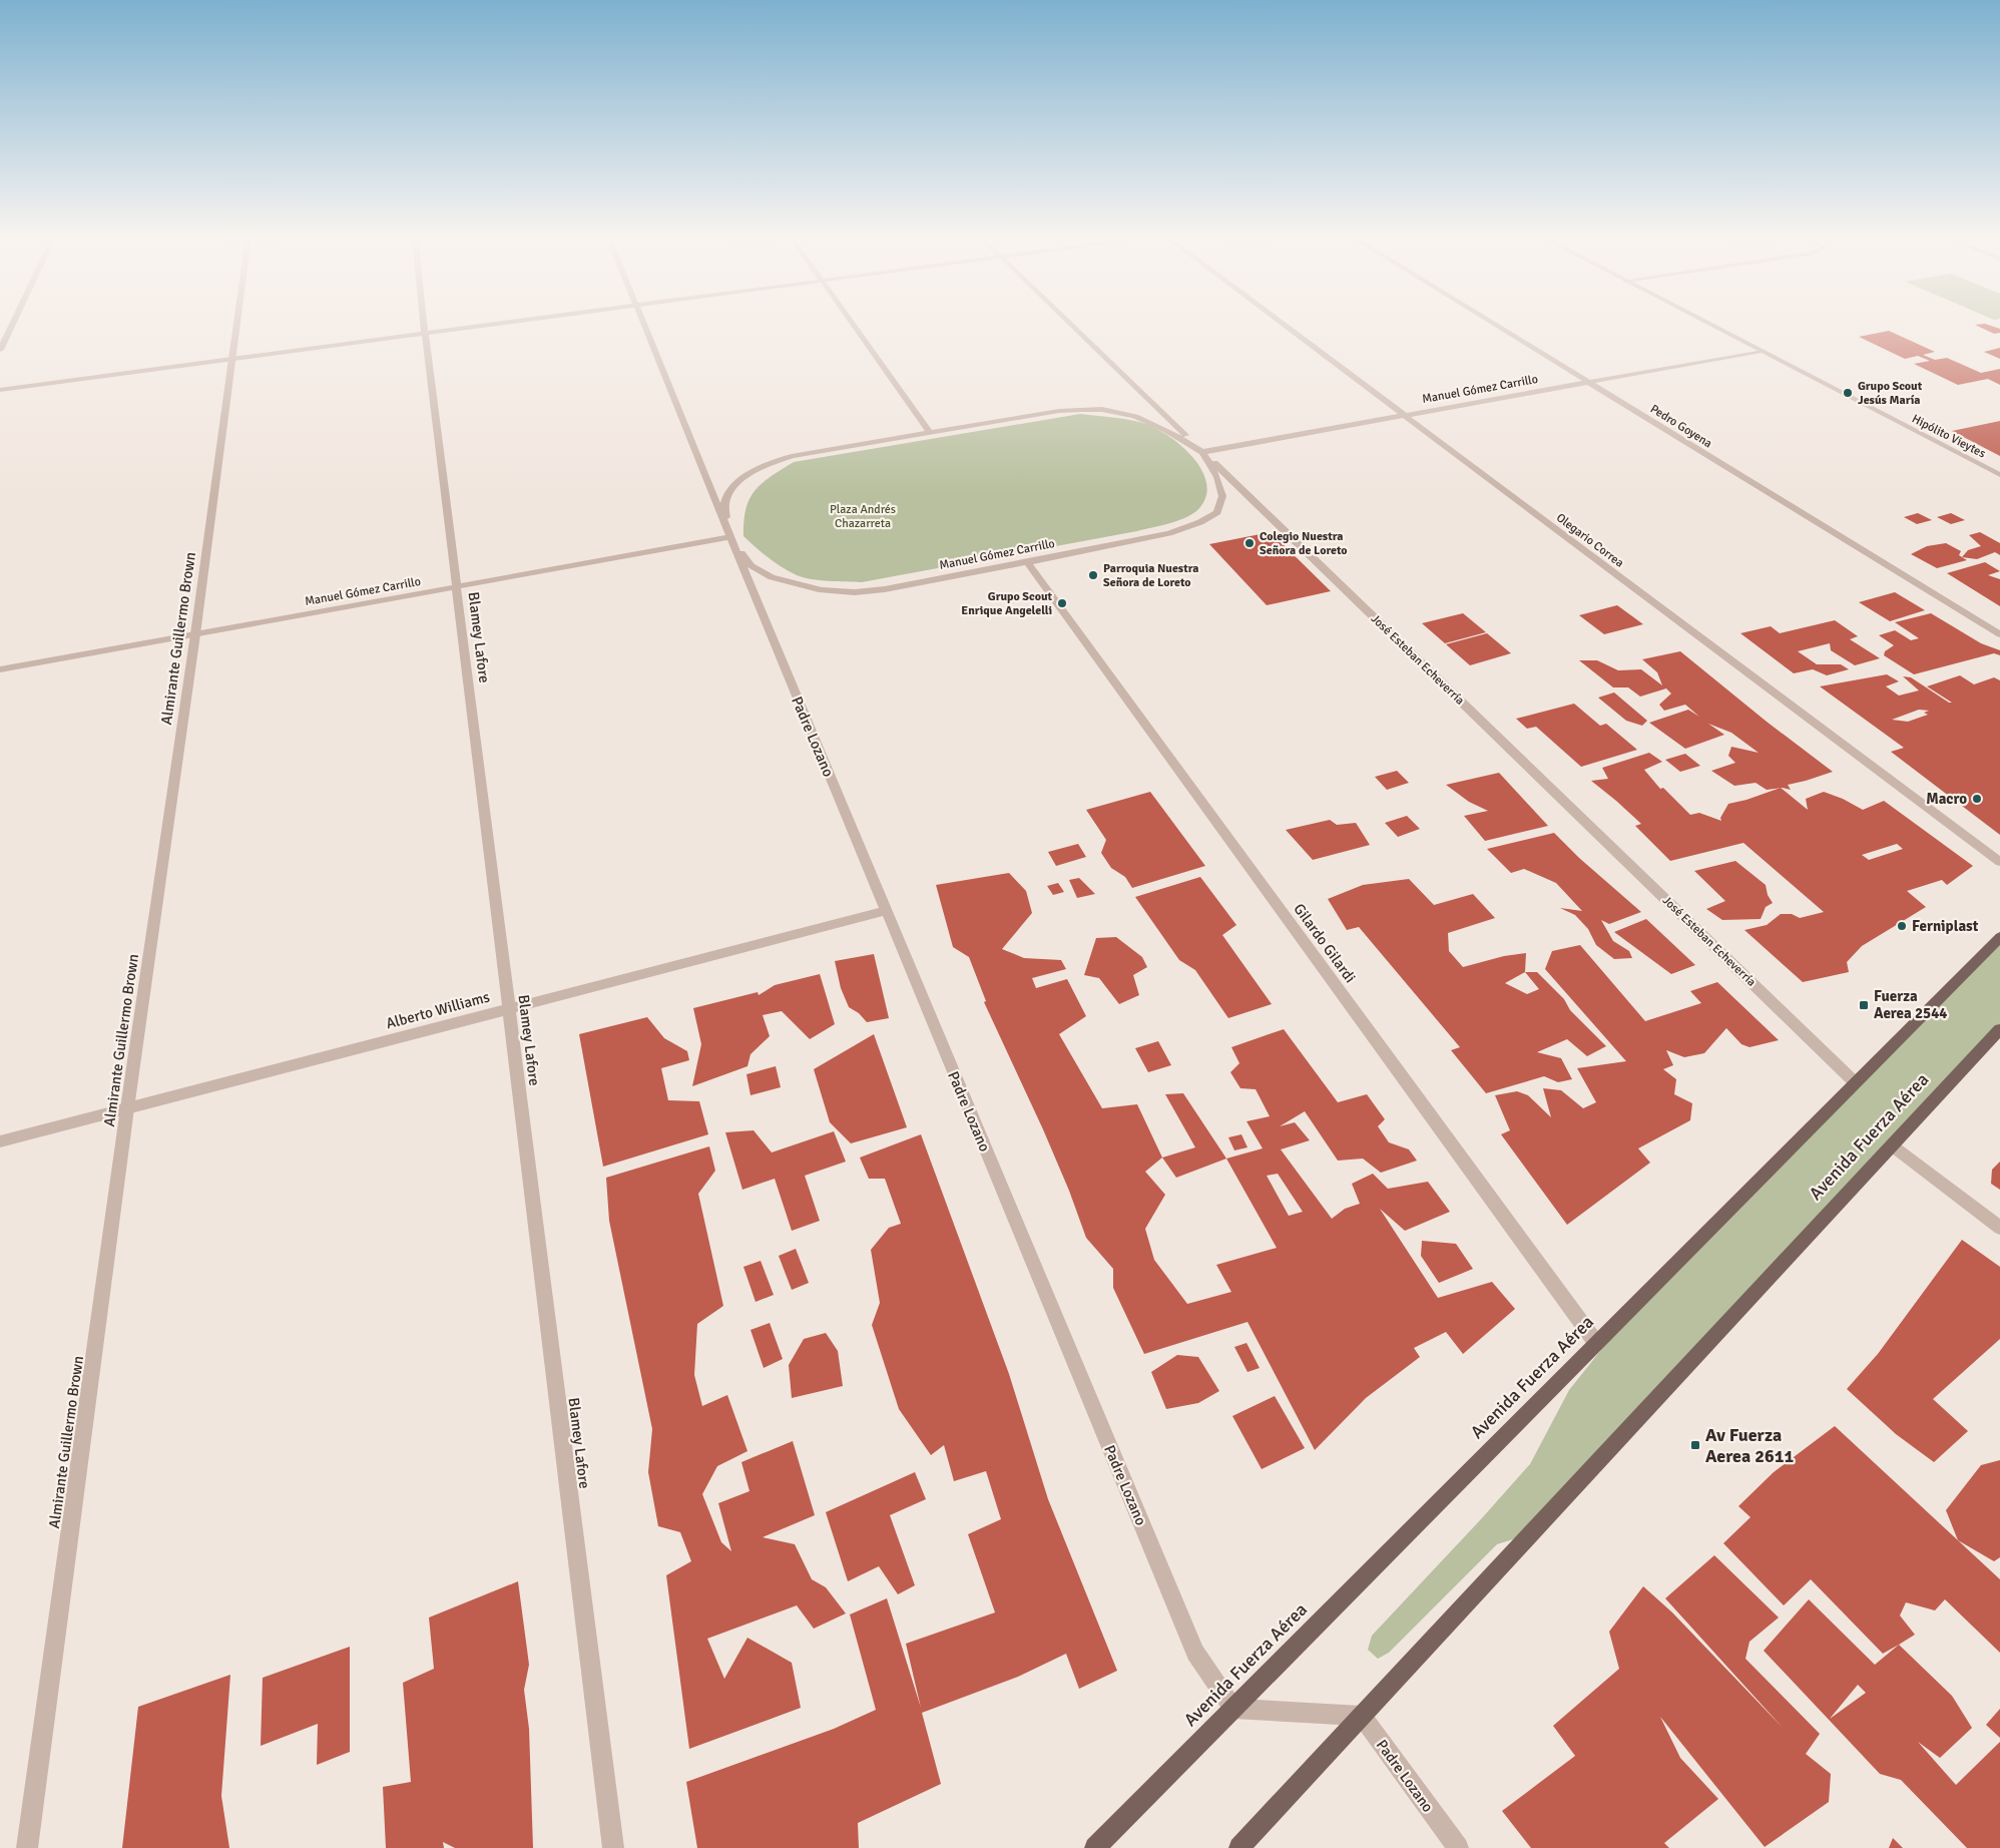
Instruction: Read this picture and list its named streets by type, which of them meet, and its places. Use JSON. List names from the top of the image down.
{
  "streets": {
    "main road": ["Avenida Fuerza Aérea"],
    "street": [
      "Manuel Gómez Carrillo",
      "Pedro Goyena",
      "Hipólito Vieytes",
      "Olegario Correa",
      "Blamey Lafore",
      "Almirante Guillermo Brown",
      "José Esteban Echeverría",
      "Padre Lozano",
      "Gilardo Gilardi",
      "Alberto Williams"
    ]
  },
  "crossings": [
    ["Manuel Gómez Carrillo", "Pedro Goyena"],
    ["Manuel Gómez Carrillo", "Hipólito Vieytes"],
    ["Manuel Gómez Carrillo", "Olegario Correa"],
    ["Manuel Gómez Carrillo", "Blamey Lafore"],
    ["Manuel Gómez Carrillo", "Almirante Guillermo Brown"],
    ["Manuel Gómez Carrillo", "José Esteban Echeverría"],
    ["Manuel Gómez Carrillo", "Padre Lozano"],
    ["Manuel Gómez Carrillo", "Gilardo Gilardi"],
    ["Blamey Lafore", "Alberto Williams"],
    ["Almirante Guillermo Brown", "Alberto Williams"],
    ["José Esteban Echeverría", "Avenida Fuerza Aérea"],
    ["Padre Lozano", "Alberto Williams"],
    ["Padre Lozano", "Avenida Fuerza Aérea"],
    ["Gilardo Gilardi", "Avenida Fuerza Aérea"]
  ],
  "parks": ["Plaza Andrés Chazarreta"],
  "places": {
    "other": [
      "Grupo Scout Jesús María",
      "Colegio Nuestra Señora de Loreto",
      "Parroquia Nuestra Señora de Loreto",
      "Grupo Scout Enrique Angelelli",
      "Macro",
      "Ferniplast"
    ],
    "transit": ["Fuerza Aerea 2544", "Av Fuerza Aerea 2611"]
  }
}
